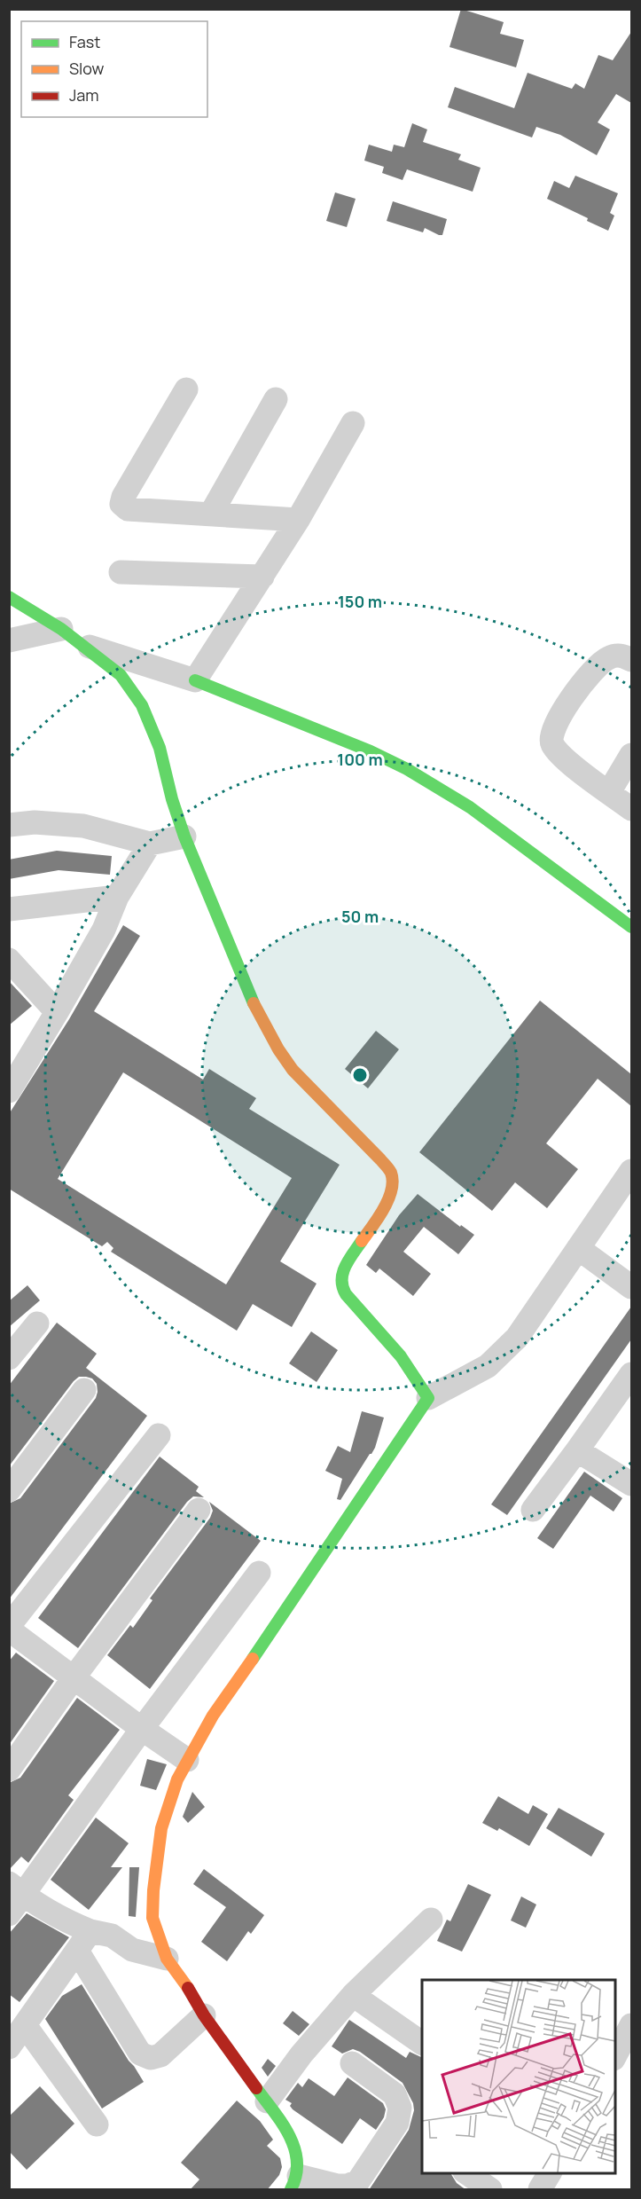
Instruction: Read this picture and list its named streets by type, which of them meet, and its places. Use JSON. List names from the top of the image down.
{
  "legend": ["Fast", "Slow", "Jam"],
  "rings": ["150 m", "100 m", "50 m"]
}
